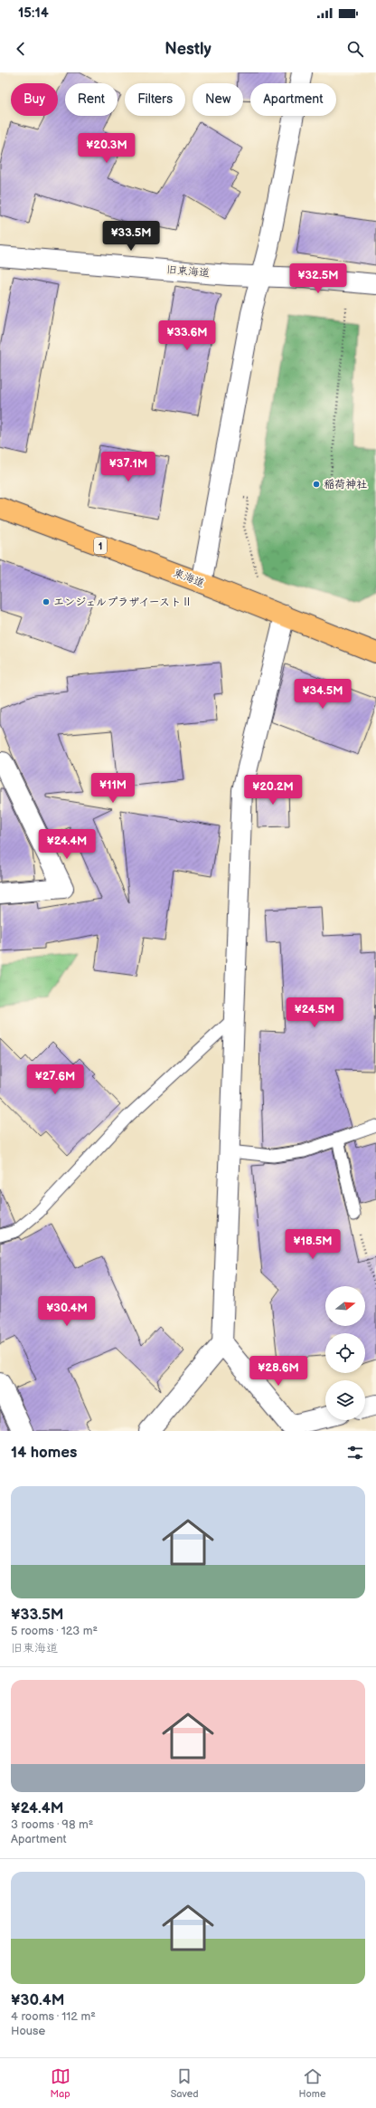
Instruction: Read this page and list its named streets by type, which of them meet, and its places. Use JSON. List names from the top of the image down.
{
  "streets": {
    "highway": ["1", "東海道"],
    "street": ["旧東海道"]
  },
  "places": ["稲荷神社", "エンジェルプラザイーストⅡ"],
  "north": "right",
  "page": {
    "status": "15:14",
    "header": "Nestly",
    "chip": [
      "Buy",
      "Rent",
      "Filters",
      "New",
      "Apartment"
    ],
    "price": [
      "¥20.3M",
      "¥33.5M",
      "¥32.5M",
      "¥33.6M",
      "¥37.1M",
      "¥34.5M",
      "¥11M",
      "¥20.2M",
      "¥24.4M",
      "¥24.5M",
      "¥27.6M",
      "¥18.5M",
      "¥30.4M",
      "¥28.6M"
    ],
    "heading": "14 homes",
    "list": [
      {
        "name": "¥33.5M",
        "note": "5 rooms · 123 m² · 旧東海道"
      },
      {
        "name": "¥24.4M",
        "note": "3 rooms · 98 m² · Apartment"
      },
      {
        "name": "¥30.4M",
        "note": "4 rooms · 112 m² · House"
      }
    ],
    "tabs": ["Map", "Saved", "Home"]
  }
}
